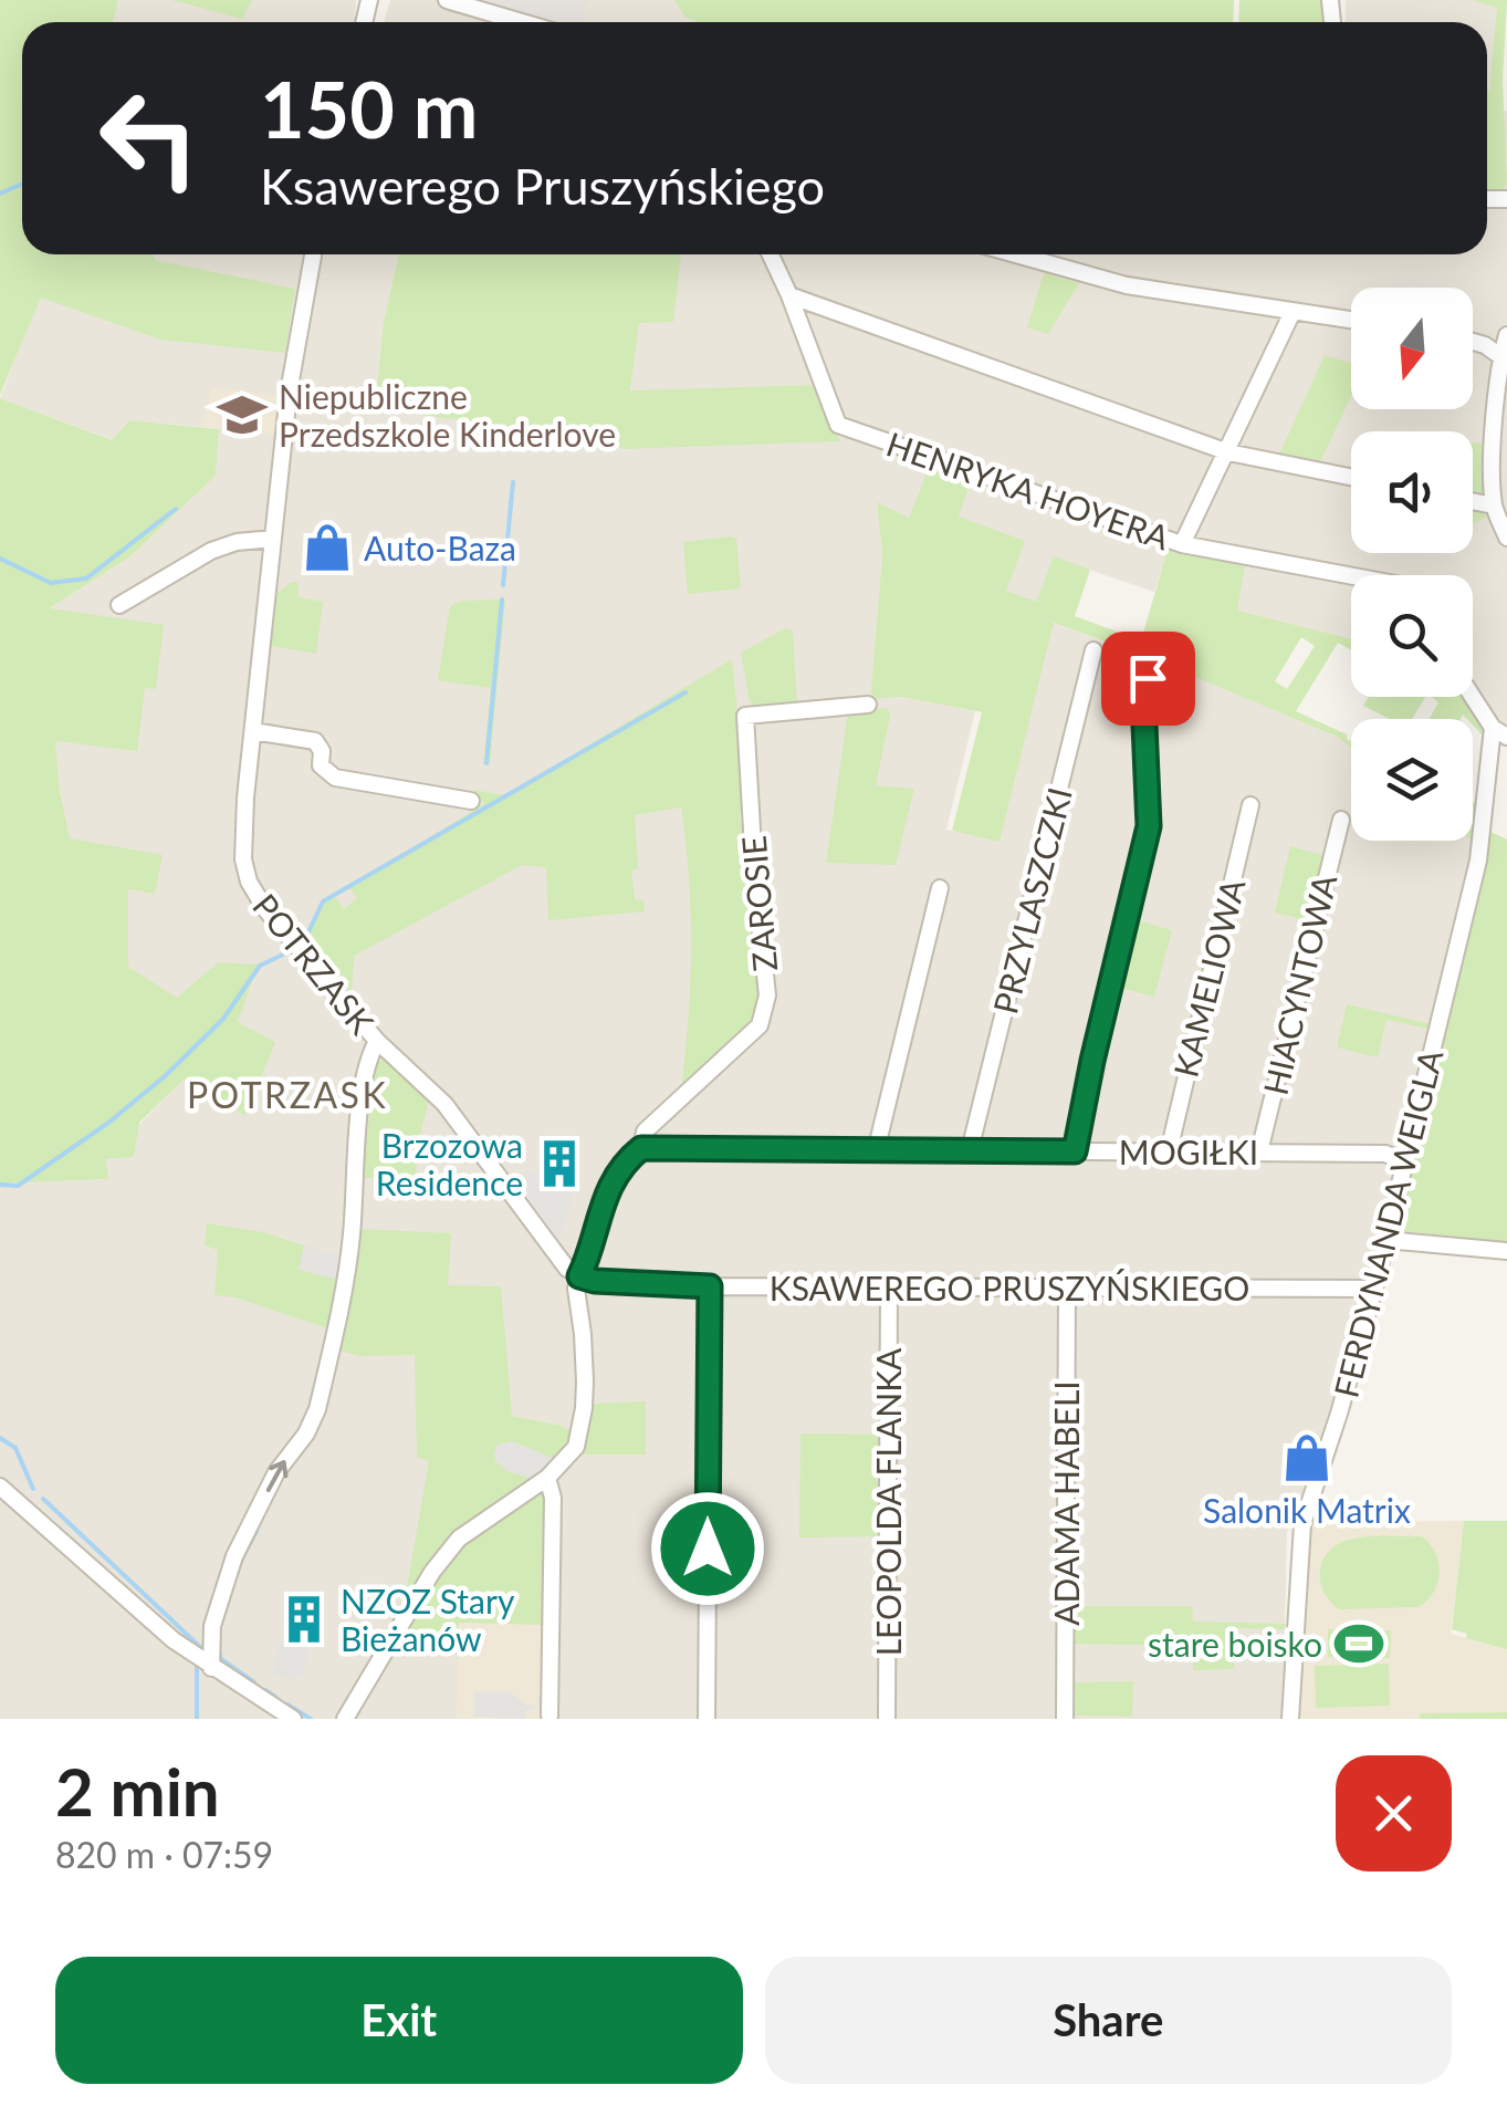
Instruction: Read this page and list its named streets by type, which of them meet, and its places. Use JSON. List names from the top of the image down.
{
  "streets": {
    "street": [
      "HENRYKA HOYERA",
      "PRZYLASZCZKI",
      "ZAROSIE",
      "POTRZASK",
      "KAMELIOWA",
      "HIACYNTOWA",
      "MOGIŁKI",
      "FERDYNANDA WEIGLA",
      "KSAWEREGO PRUSZYŃSKIEGO",
      "LEOPOLDA FLANKA",
      "ADAMA HABELI"
    ]
  },
  "crossings": [
    ["PRZYLASZCZKI", "MOGIŁKI"],
    ["ZAROSIE", "POTRZASK"],
    ["ZAROSIE", "MOGIŁKI"],
    ["ZAROSIE", "KSAWEREGO PRUSZYŃSKIEGO"],
    ["POTRZASK", "KSAWEREGO PRUSZYŃSKIEGO"],
    ["KAMELIOWA", "MOGIŁKI"],
    ["HIACYNTOWA", "MOGIŁKI"],
    ["MOGIŁKI", "FERDYNANDA WEIGLA"],
    ["FERDYNANDA WEIGLA", "KSAWEREGO PRUSZYŃSKIEGO"],
    ["KSAWEREGO PRUSZYŃSKIEGO", "LEOPOLDA FLANKA"],
    ["KSAWEREGO PRUSZYŃSKIEGO", "ADAMA HABELI"]
  ],
  "districts": ["POTRZASK"],
  "places": {
    "school or university": ["Niepubliczne Przedszkole Kinderlove"],
    "shop": ["Auto-Baza", "Salonik Matrix"],
    "building": ["Brzozowa Residence", "NZOZ Stary Bieżanów"],
    "sports": ["stare boisko"]
  },
  "north": "bottom",
  "page": {
    "turn": ["150 m", "Ksawerego Pruszyńskiego"],
    "heading": ["2 min", "820 m · 07:59"],
    "buttons": ["Exit", "Share"]
  }
}
